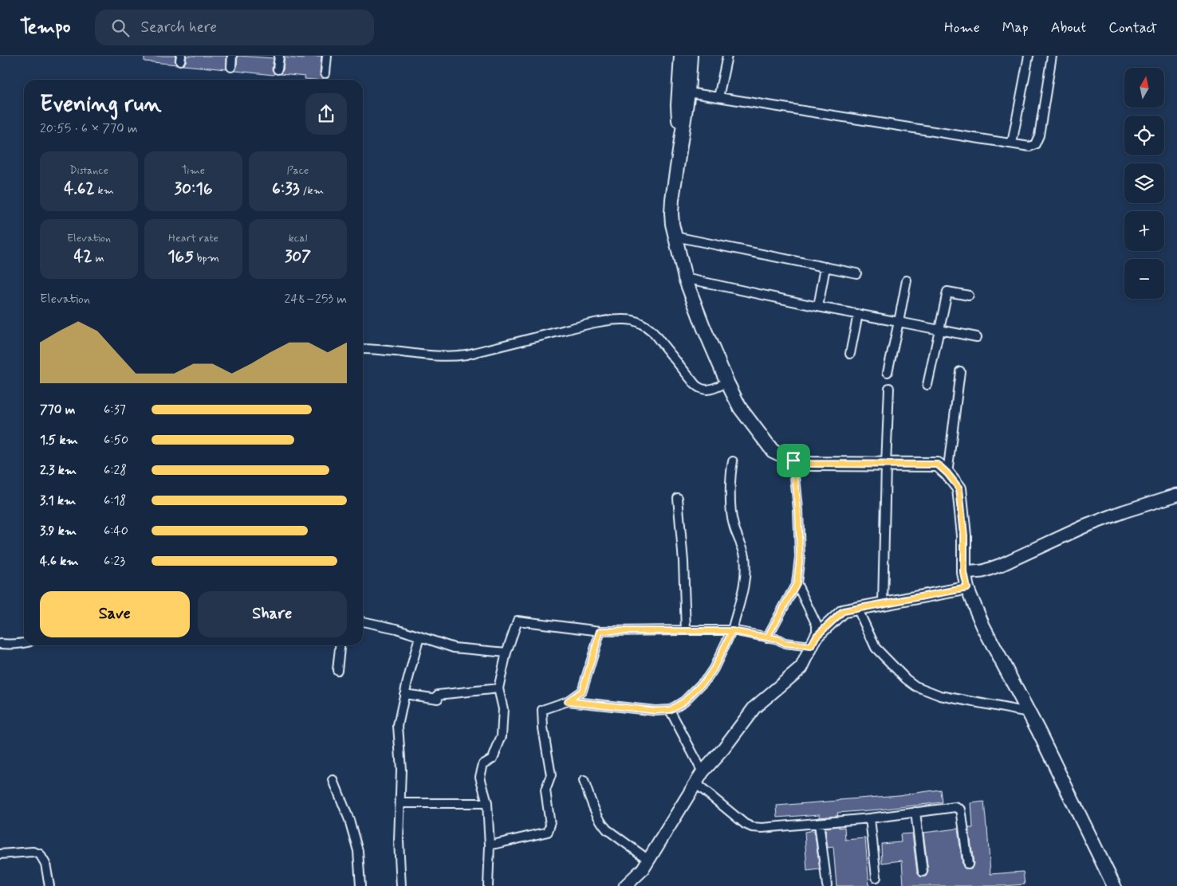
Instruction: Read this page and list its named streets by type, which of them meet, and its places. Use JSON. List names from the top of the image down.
{
  "north": "top",
  "page": {
    "header": "Tempo",
    "search": "Search here",
    "nav": [
      "Home",
      "Map",
      "About",
      "Contact"
    ],
    "map_buttons": ["+", "−"],
    "heading": ["Evening run", "20:55 · 6 × 770 m"],
    "stats": [
      ["Distance", "4.62 km"],
      ["Time", "30:16"],
      ["Pace", "6:33 /km"],
      ["Elevation", "42 m"],
      ["Heart rate", "165 bpm"],
      ["kcal", "307"]
    ],
    "chart": ["Elevation", "248–253 m"],
    "list": [
      {
        "name": "770 m",
        "note": "6:37"
      },
      {
        "name": "1.5 km",
        "note": "6:50"
      },
      {
        "name": "2.3 km",
        "note": "6:28"
      },
      {
        "name": "3.1 km",
        "note": "6:18"
      },
      {
        "name": "3.9 km",
        "note": "6:40"
      },
      {
        "name": "4.6 km",
        "note": "6:23"
      }
    ],
    "buttons": ["Save", "Share"]
  }
}
